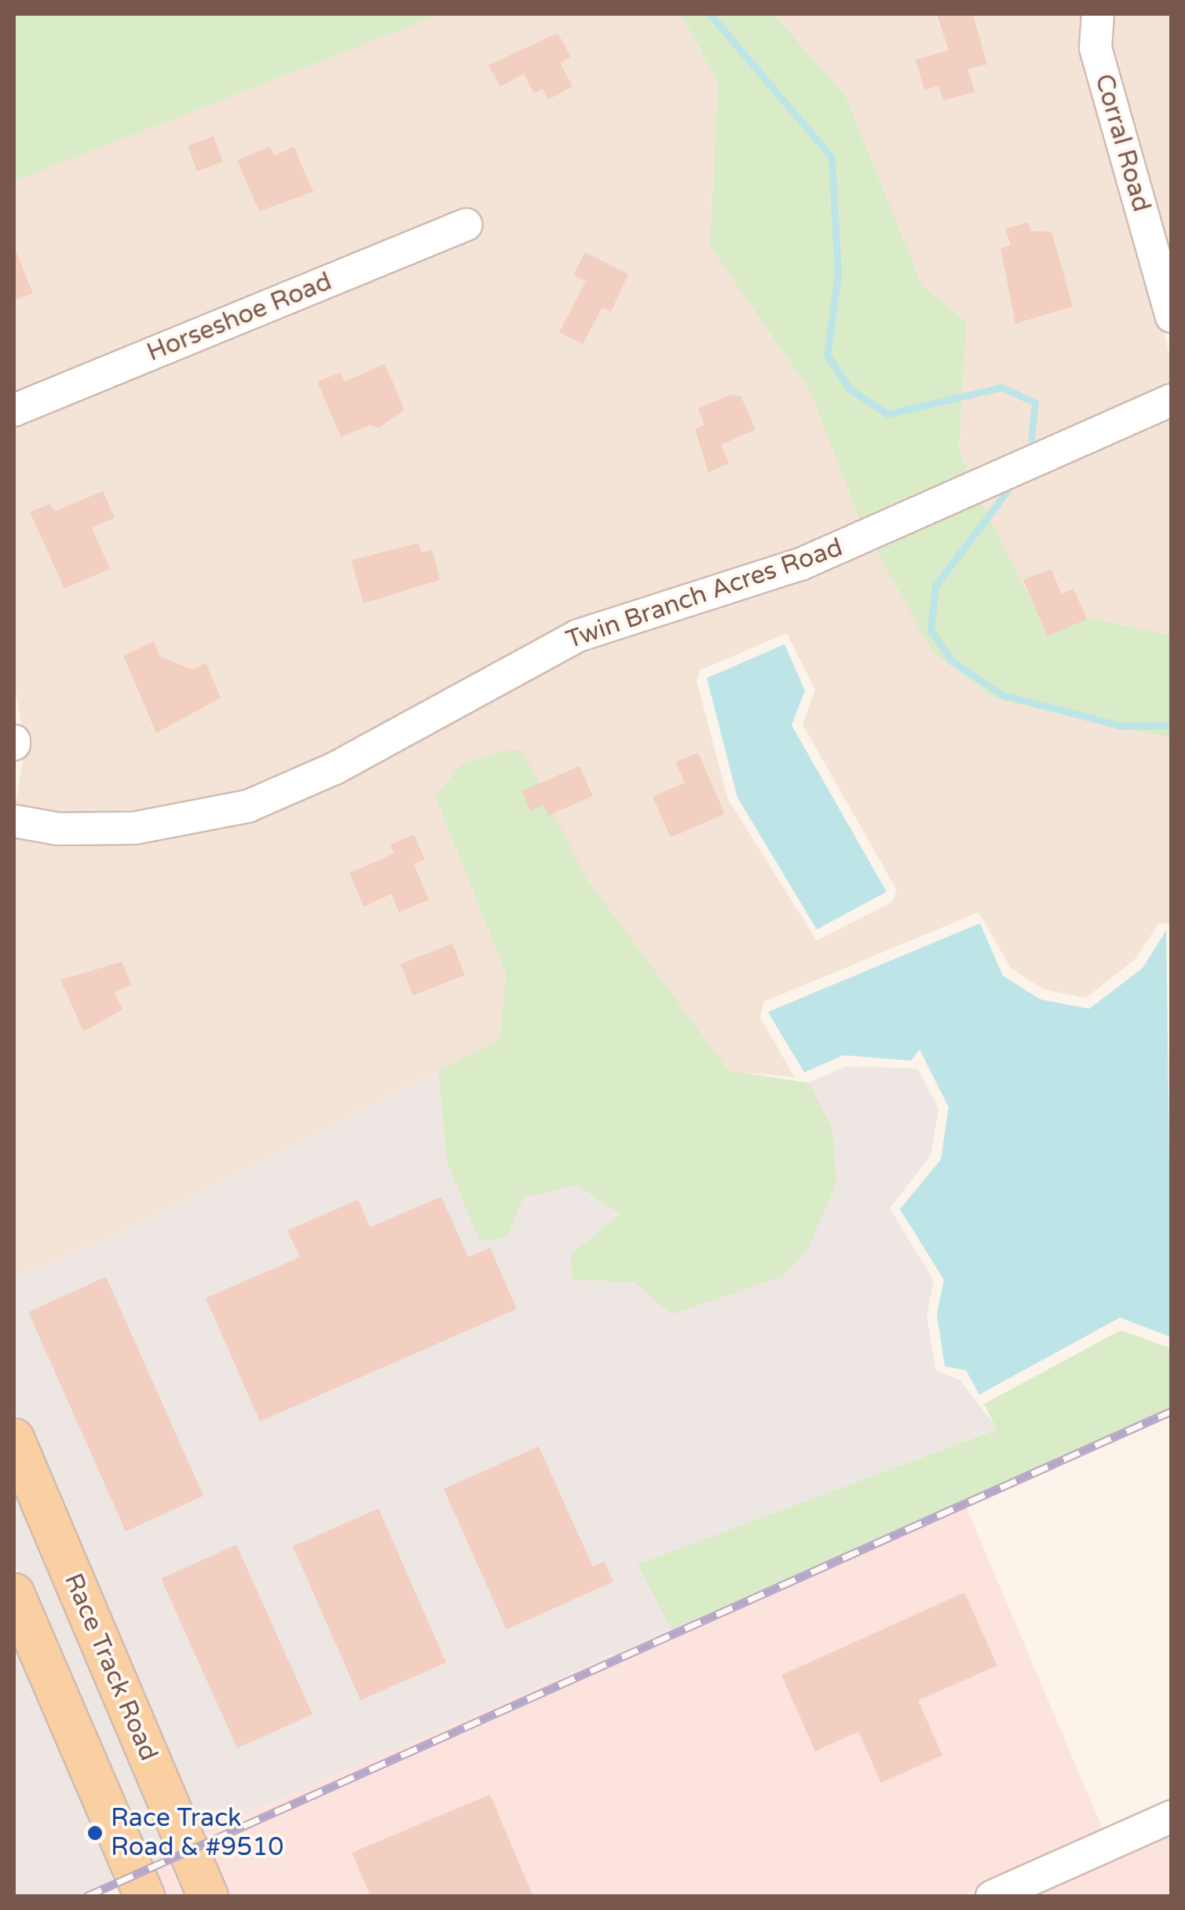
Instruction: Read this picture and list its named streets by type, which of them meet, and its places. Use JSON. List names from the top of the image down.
{
  "streets": {
    "main road": ["Race Track Road"],
    "street": ["Corral Road", "Horseshoe Road", "Twin Branch Acres Road"]
  },
  "places": ["Race Track Road & #9510"]
}
